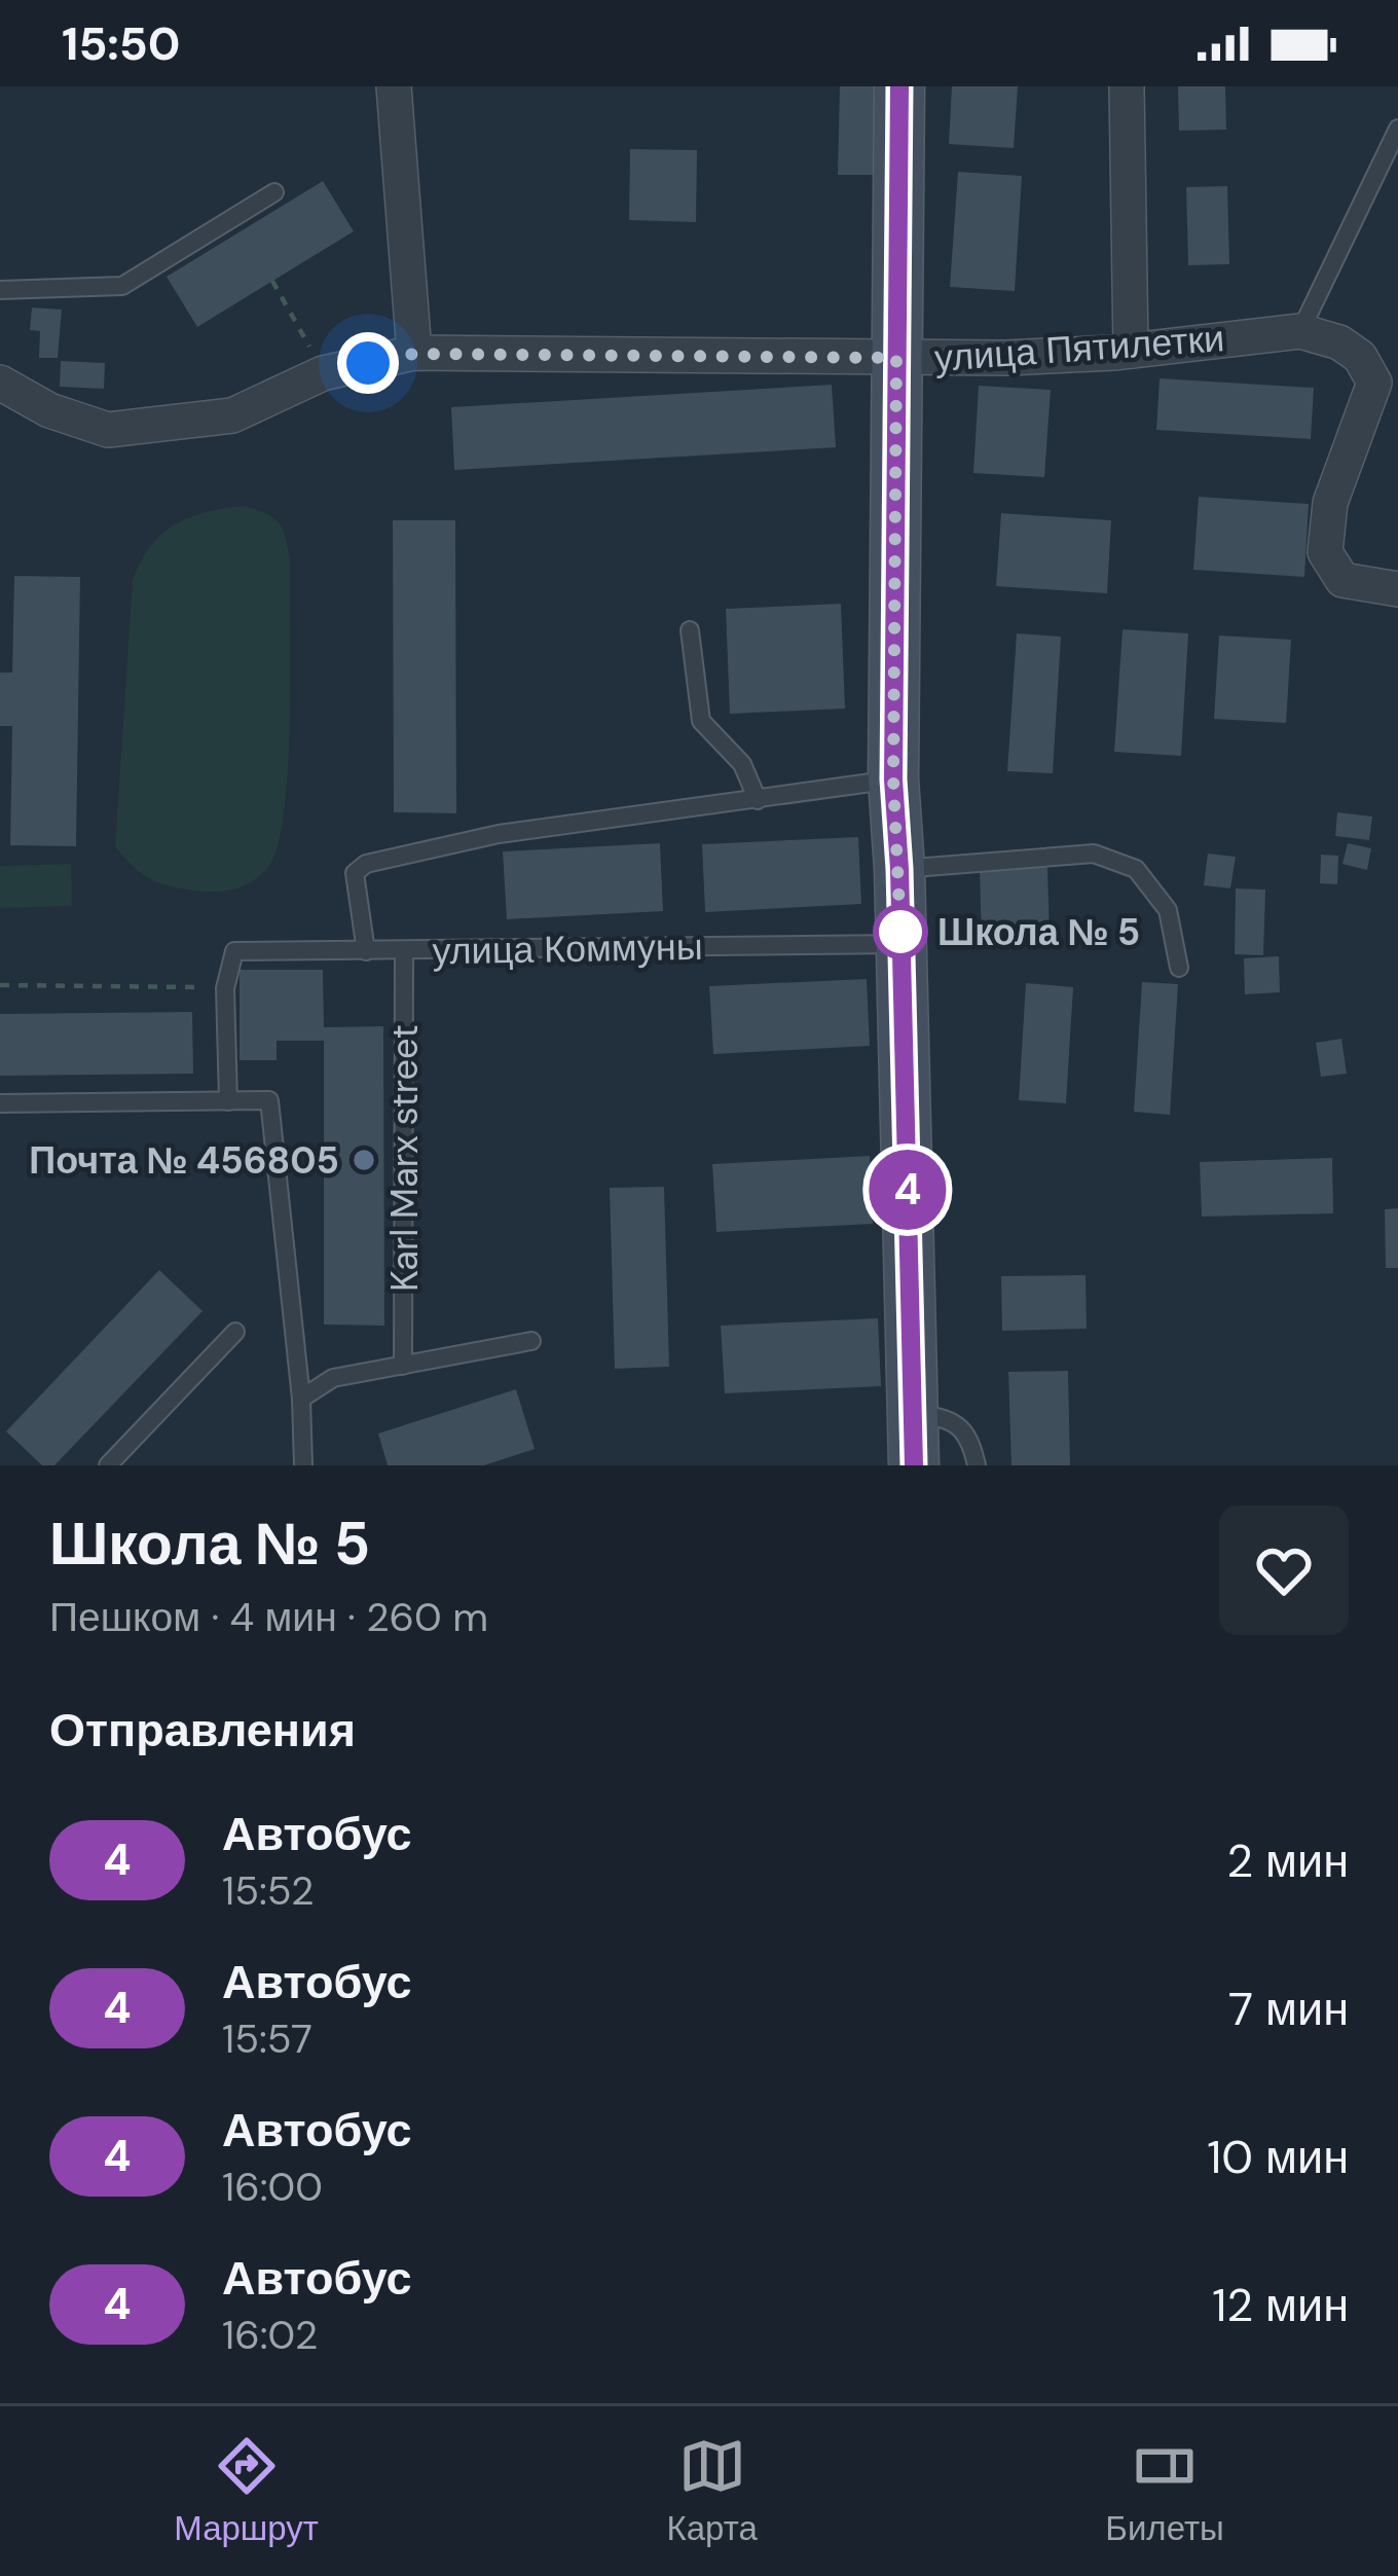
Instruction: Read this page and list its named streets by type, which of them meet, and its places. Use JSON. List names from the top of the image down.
{
  "streets": {
    "street": ["улица Пятилетки"],
    "lane": ["улица Коммуны", "Karl Marx street"]
  },
  "crossings": [
    ["улица Коммуны", "Karl Marx street"]
  ],
  "places": ["Школа № 5", "Почта № 456805"],
  "lines": ["bus line 4"],
  "page": {
    "status": "15:50",
    "on_map": "4",
    "heading": [
      ["Школа № 5", "Пешком · 4 мин · 260 m"],
      "Отправления"
    ],
    "list": [
      {
        "mark": "4",
        "name": "Автобус",
        "note": "15:52",
        "value": "2 мин"
      },
      {
        "mark": "4",
        "name": "Автобус",
        "note": "15:57",
        "value": "7 мин"
      },
      {
        "mark": "4",
        "name": "Автобус",
        "note": "16:00",
        "value": "10 мин"
      },
      {
        "mark": "4",
        "name": "Автобус",
        "note": "16:02",
        "value": "12 мин"
      }
    ],
    "tabs": ["Маршрут", "Карта", "Билеты"]
  }
}
